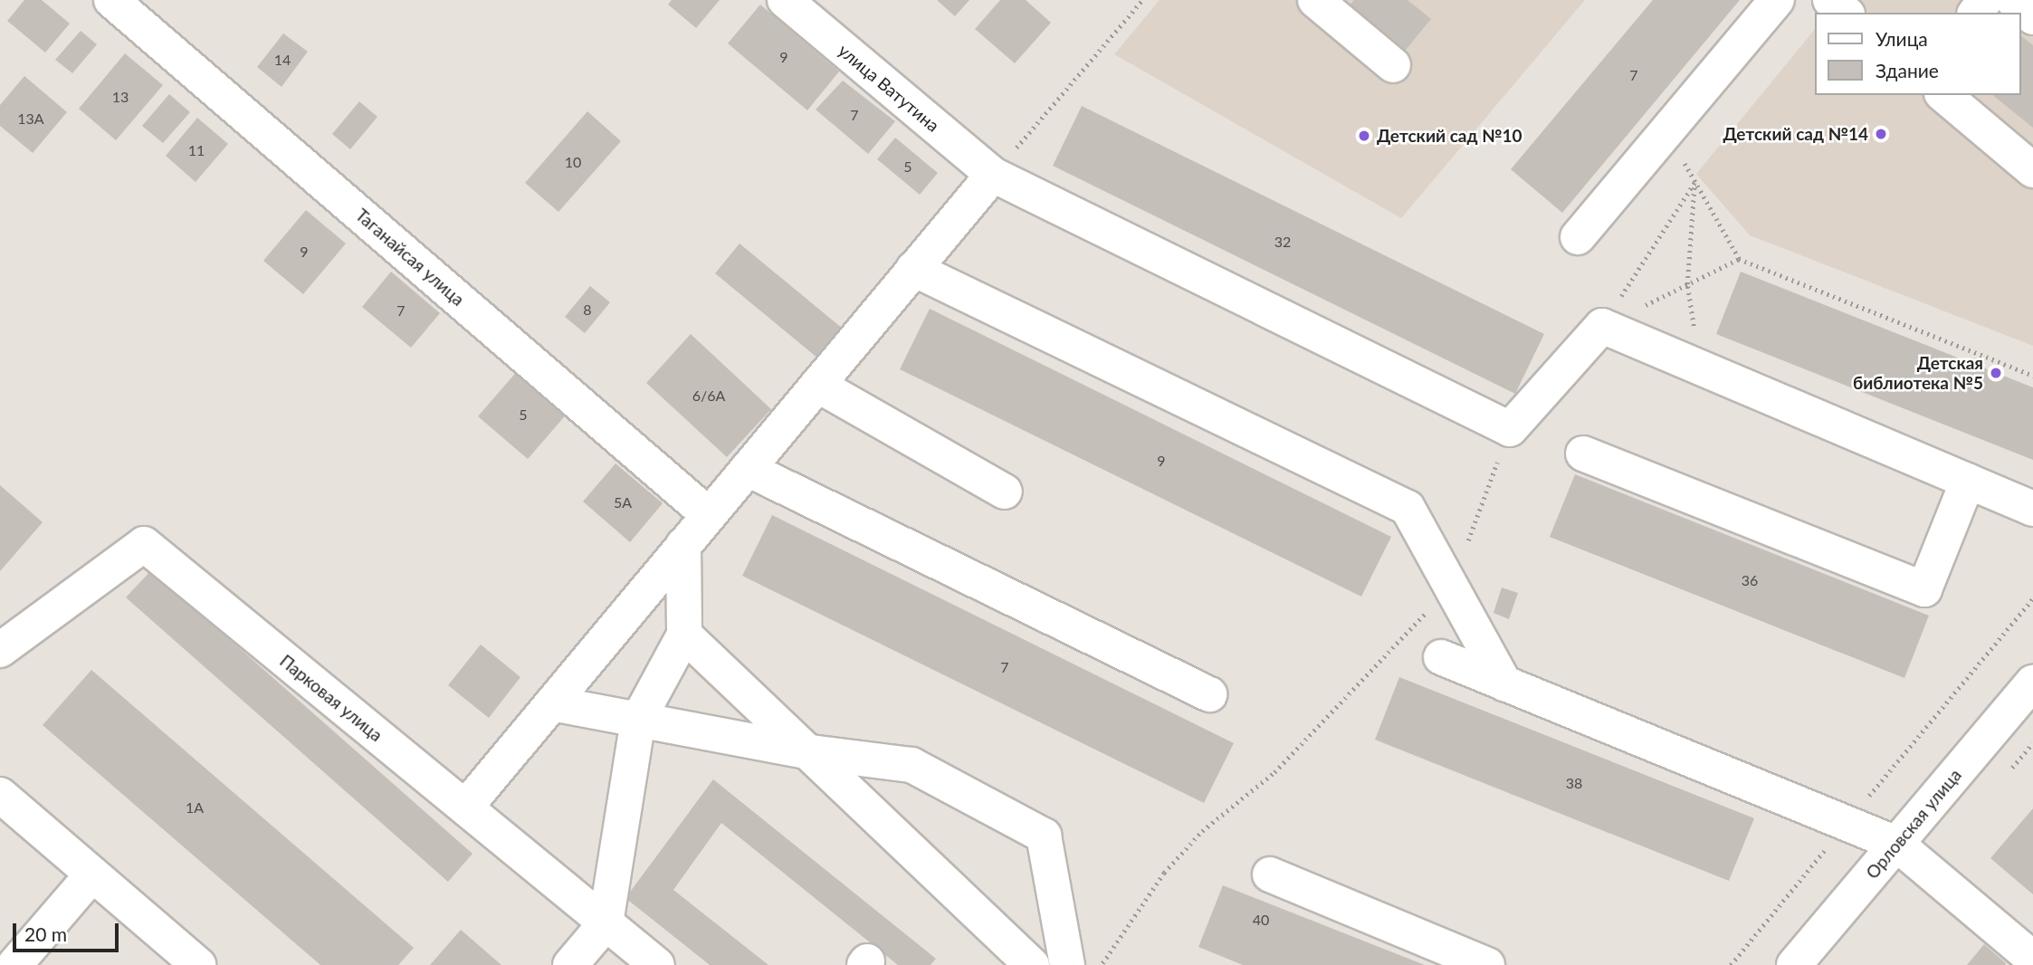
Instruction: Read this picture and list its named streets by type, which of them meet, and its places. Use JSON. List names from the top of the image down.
{
  "streets": {
    "street": [
      "улица Ватутина",
      "Таганайсая улица",
      "Парковая улица",
      "Орловская улица"
    ]
  },
  "places": ["Детский сад №14", "Детский сад №10", "Детская библиотека №5"],
  "house_numbers": [
    "9",
    "14",
    "7",
    "13",
    "7",
    "13А",
    "11",
    "10",
    "5",
    "32",
    "9",
    "8",
    "7",
    "6/6А",
    "5",
    "9",
    "5А",
    "36",
    "7",
    "38",
    "1А",
    "40"
  ],
  "legend": ["Улица", "Здание"],
  "scale_bar": "20 m"
}
